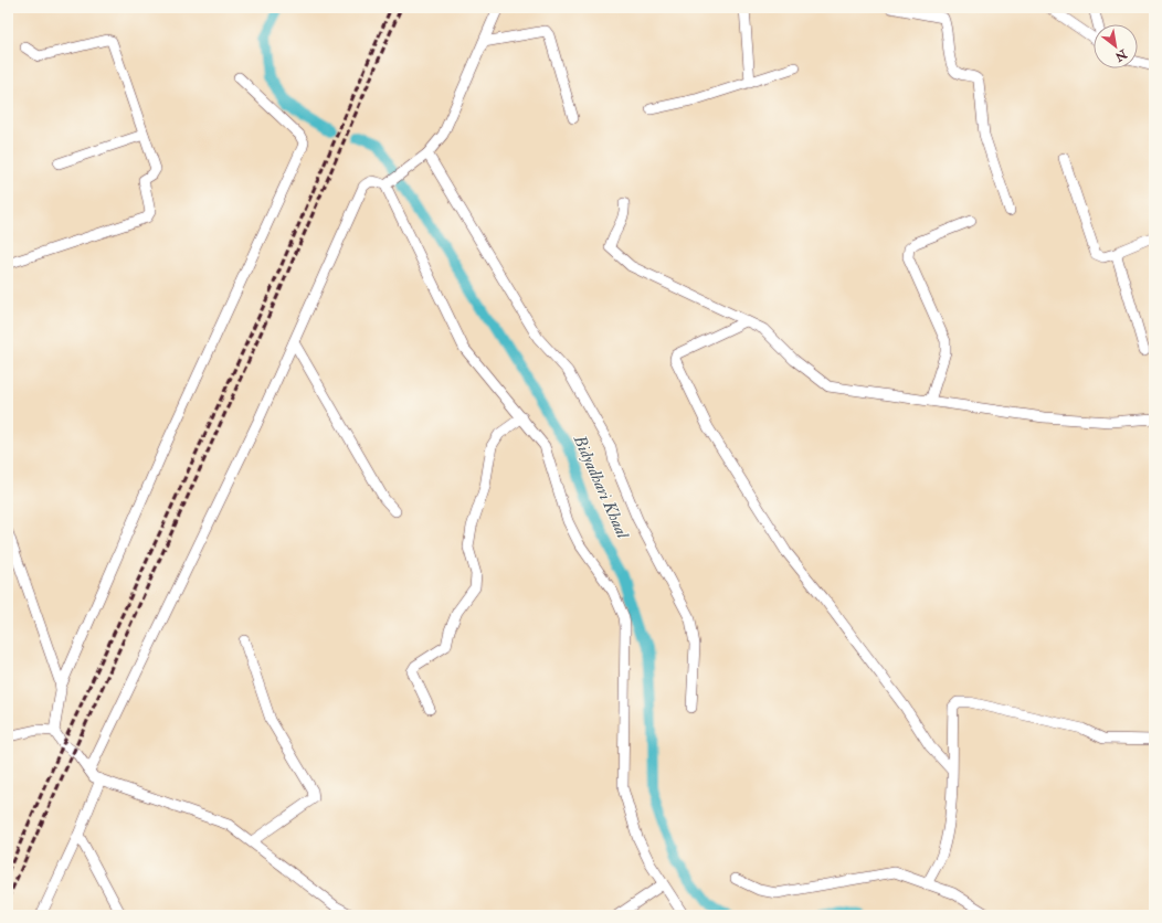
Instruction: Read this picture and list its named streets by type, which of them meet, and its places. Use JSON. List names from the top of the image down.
{
  "water": ["Bidyadhari Khaal"],
  "north": "bottom right"
}
